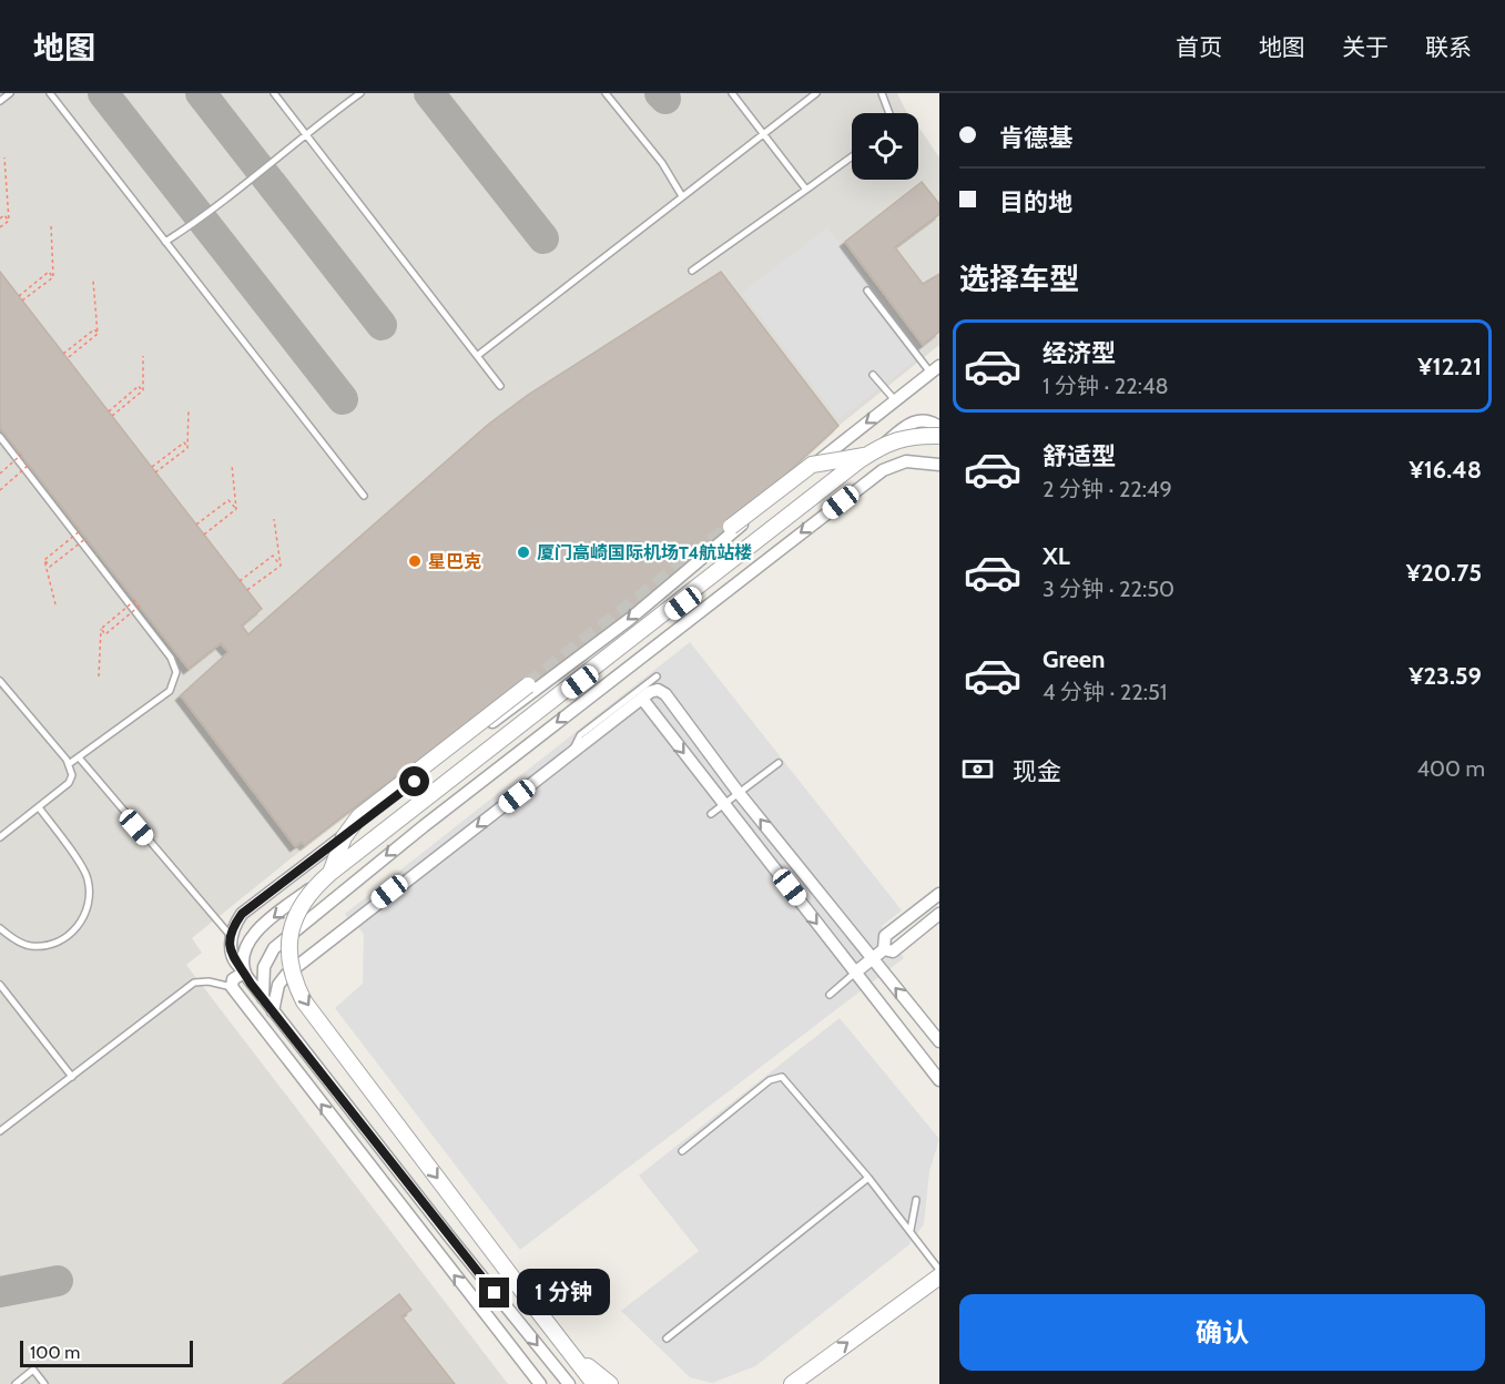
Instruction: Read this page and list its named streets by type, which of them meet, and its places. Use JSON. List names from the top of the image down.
{
  "places": ["厦门高崎国际机场T4航站楼", "星巴克"],
  "scale_bar": "100 m",
  "page": {
    "header": "地图",
    "nav": [
      "首页",
      "地图",
      "关于",
      "联系"
    ],
    "banner": ["肯德基", "目的地"],
    "heading": "选择车型",
    "list": [
      {
        "name": "经济型",
        "note": "1 分钟 · 22:48",
        "value": "¥12.21"
      },
      {
        "name": "舒适型",
        "note": "2 分钟 · 22:49",
        "value": "¥16.48"
      },
      {
        "name": "XL",
        "note": "3 分钟 · 22:50",
        "value": "¥20.75"
      },
      {
        "name": "Green",
        "note": "4 分钟 · 22:51",
        "value": "¥23.59"
      }
    ],
    "pay": ["现金", "400 m"],
    "bubble": "1 分钟",
    "buttons": "确认",
    "scale": "100 m"
  }
}
